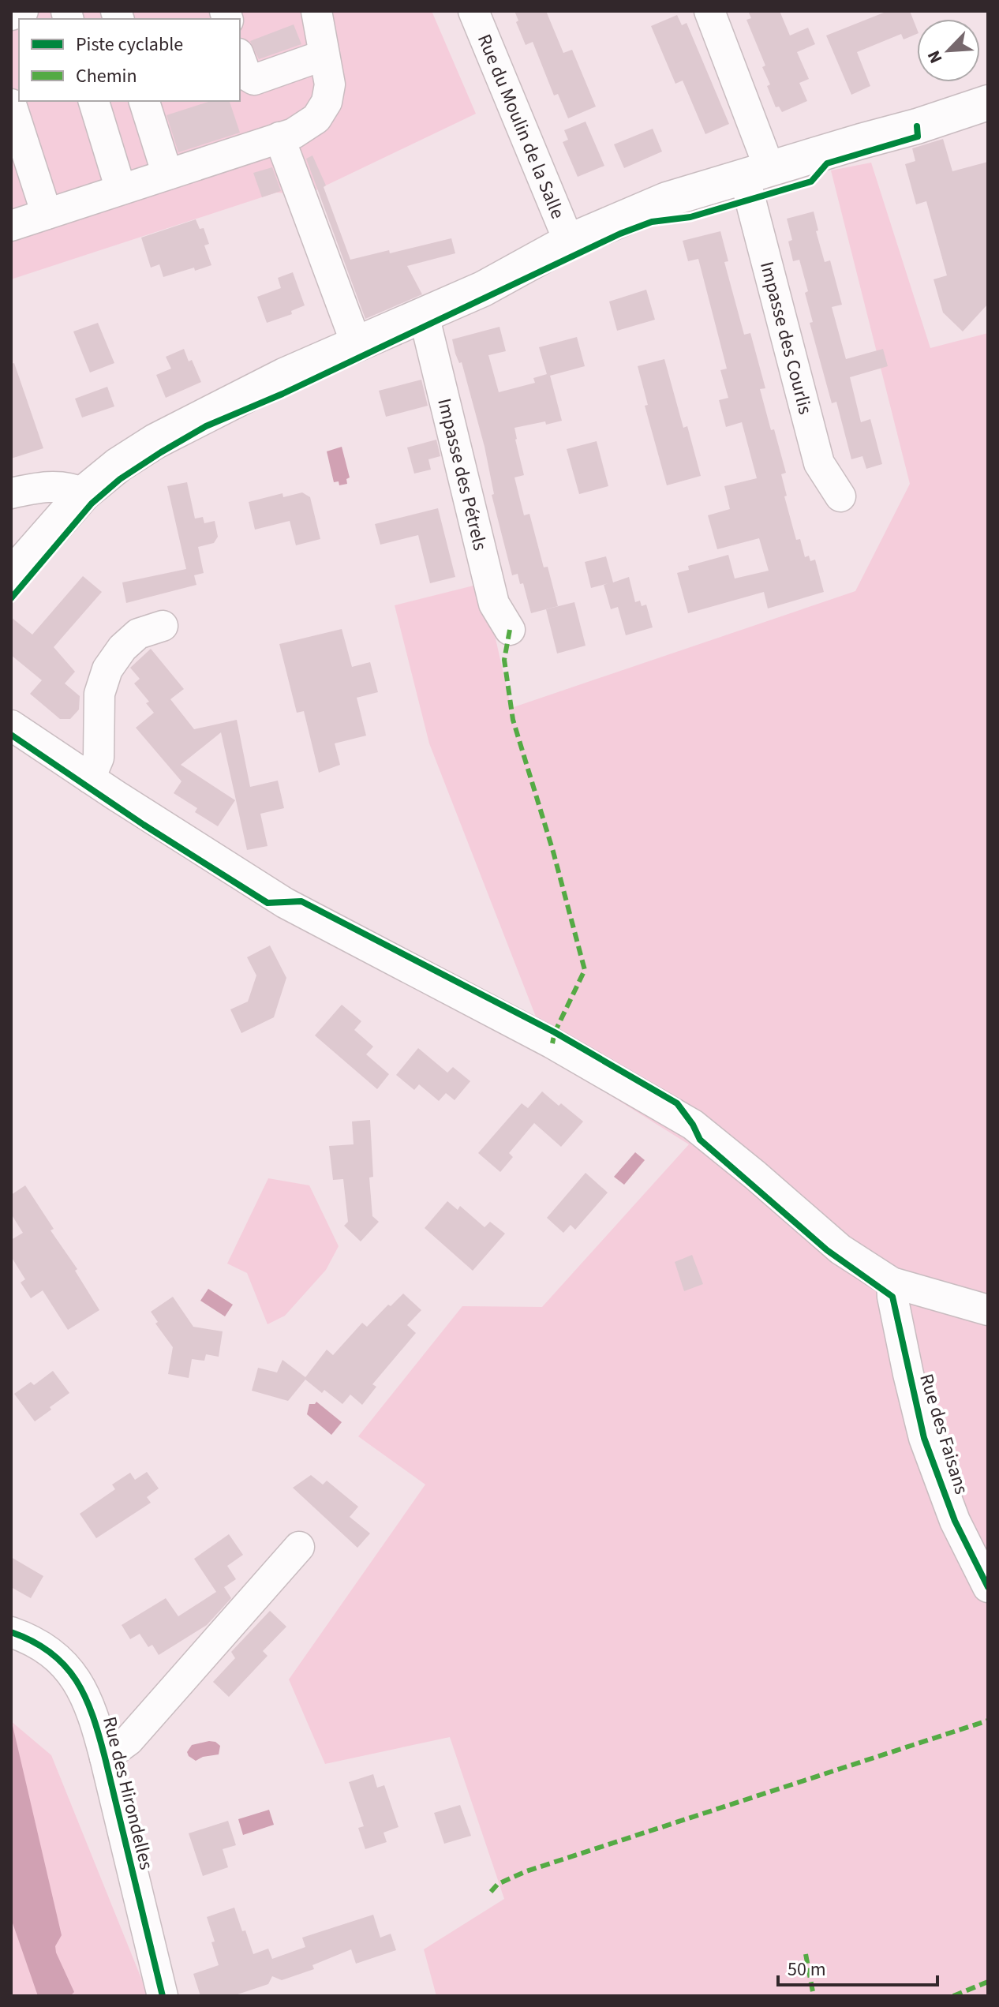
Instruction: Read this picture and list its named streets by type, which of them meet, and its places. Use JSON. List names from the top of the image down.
{
  "streets": {
    "street": [
      "Rue du Moulin de la Salle",
      "Impasse des Courlis",
      "Impasse des Pétrels",
      "Rue des Faisans",
      "Rue des Hirondelles"
    ]
  },
  "legend": ["Piste cyclable", "Chemin"],
  "scale_bar": "50 m",
  "north": "bottom left"
}
